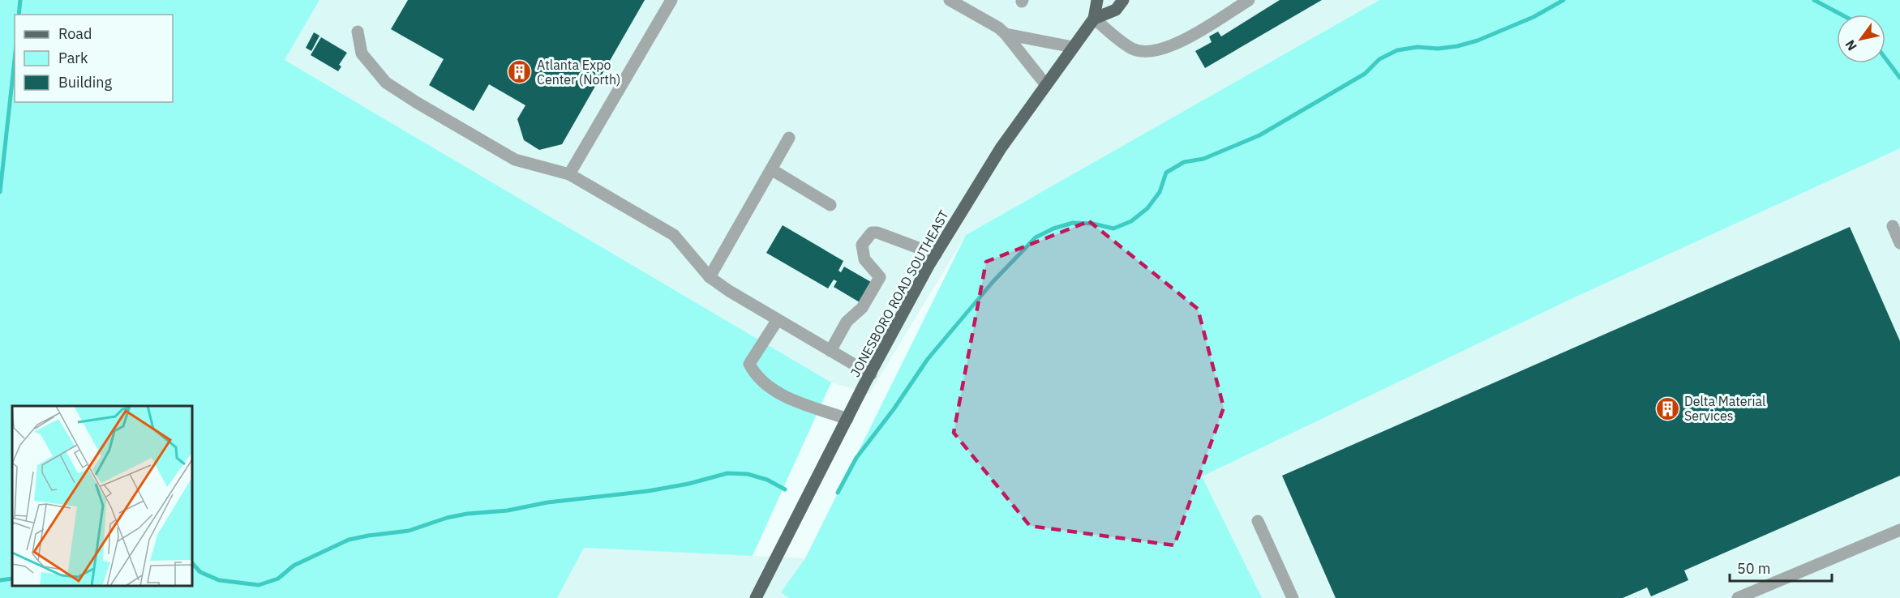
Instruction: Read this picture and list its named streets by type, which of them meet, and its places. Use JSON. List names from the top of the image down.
{
  "streets": {
    "main road": ["JONESBORO ROAD SOUTHEAST"]
  },
  "places": {
    "building": ["Atlanta Expo Center (North)", "Delta Material Services"]
  },
  "legend": ["Road", "Park", "Building"],
  "scale_bar": "50 m",
  "north": "bottom left"
}
